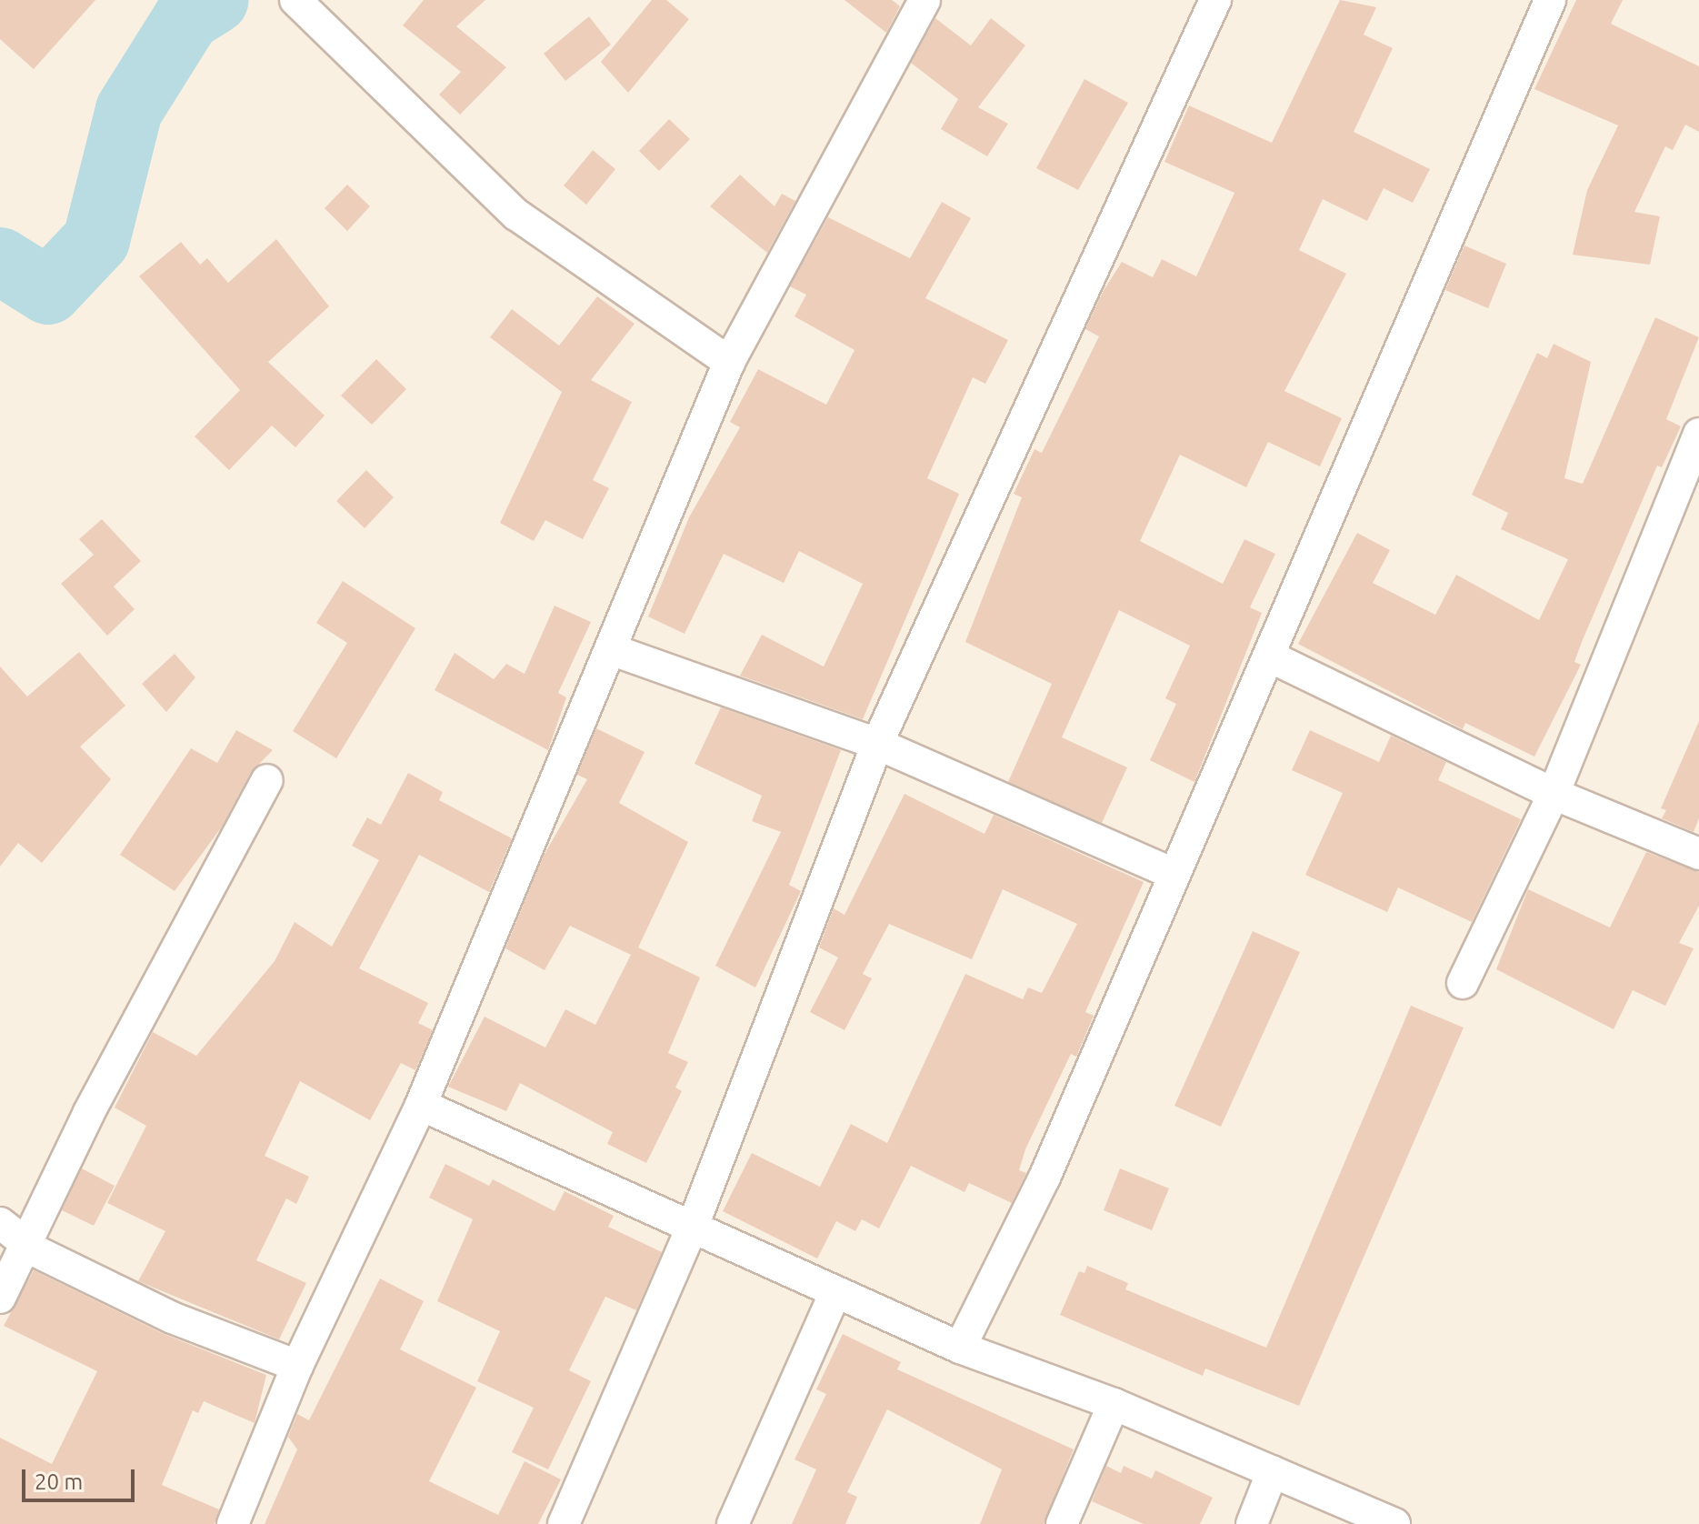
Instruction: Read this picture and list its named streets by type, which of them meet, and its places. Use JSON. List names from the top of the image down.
{
  "scale_bar": "20 m"
}
